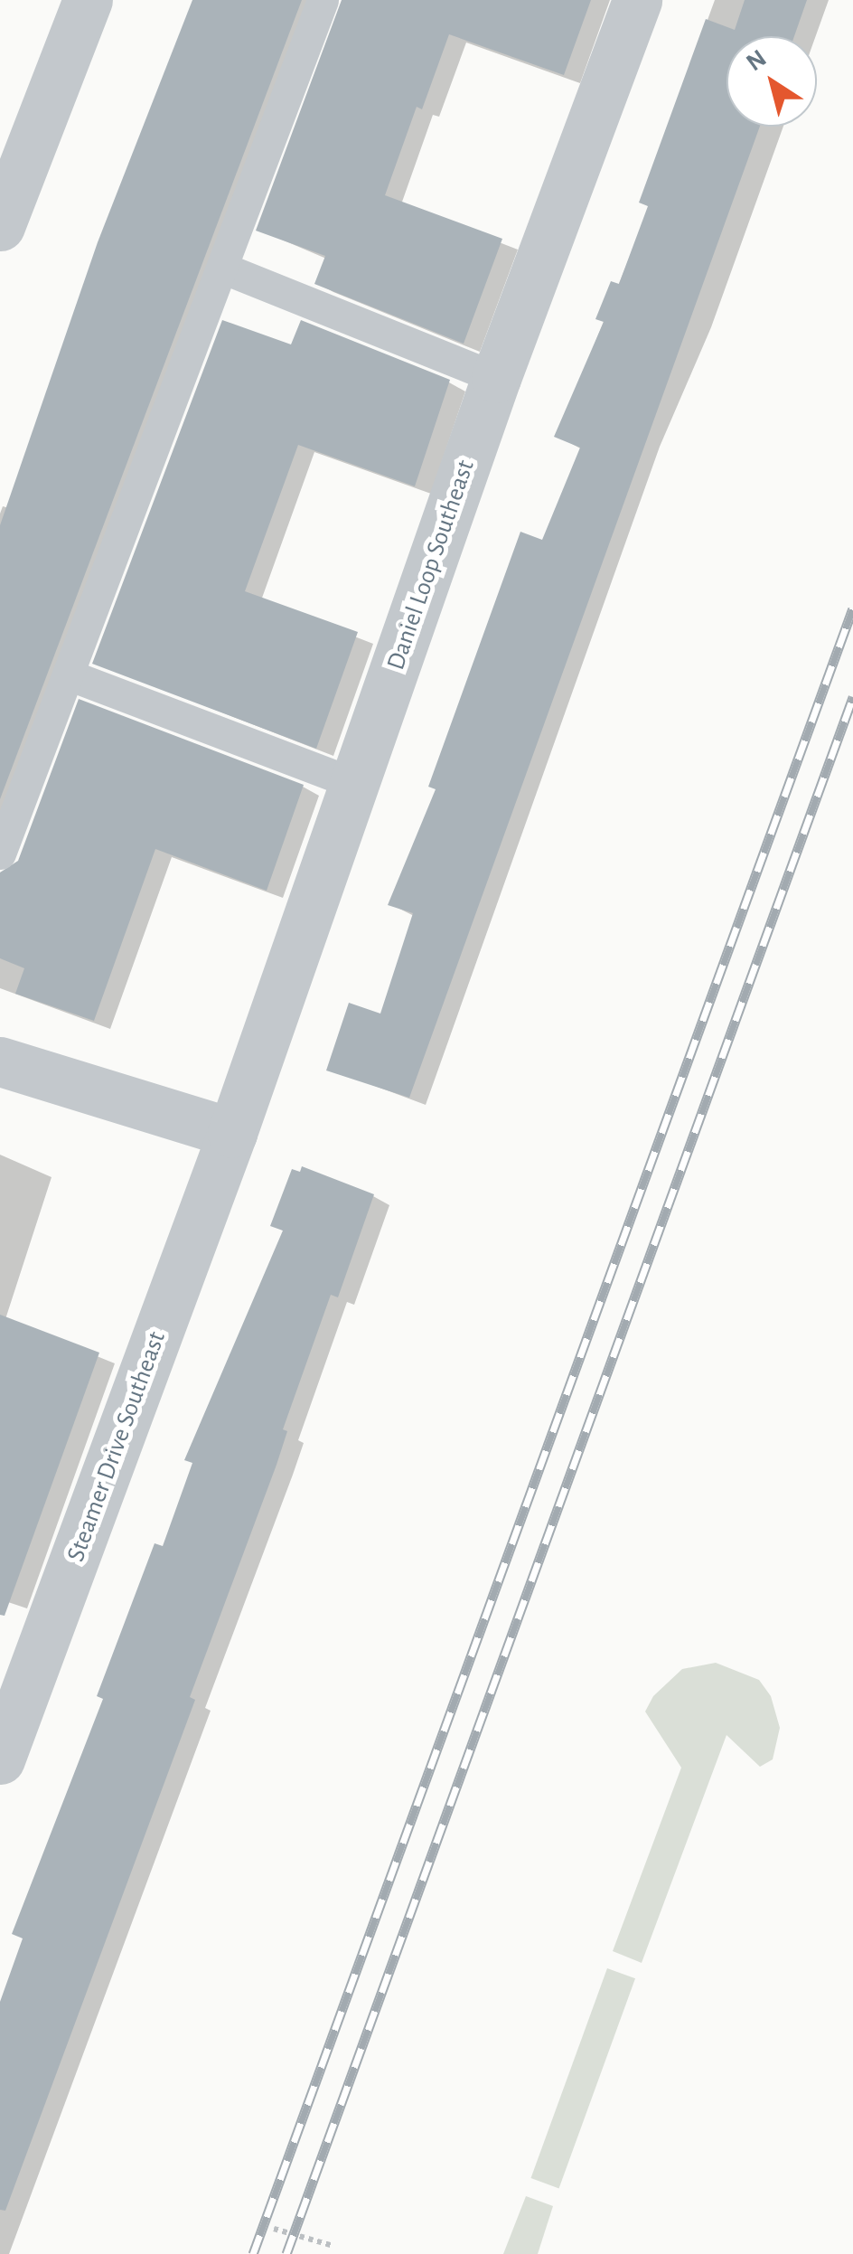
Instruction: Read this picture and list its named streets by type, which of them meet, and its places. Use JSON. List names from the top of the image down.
{
  "streets": {
    "street": ["Daniel Loop Southeast", "Steamer Drive Southeast"]
  },
  "crossings": [
    ["Daniel Loop Southeast", "Steamer Drive Southeast"]
  ],
  "north": "top left"
}
